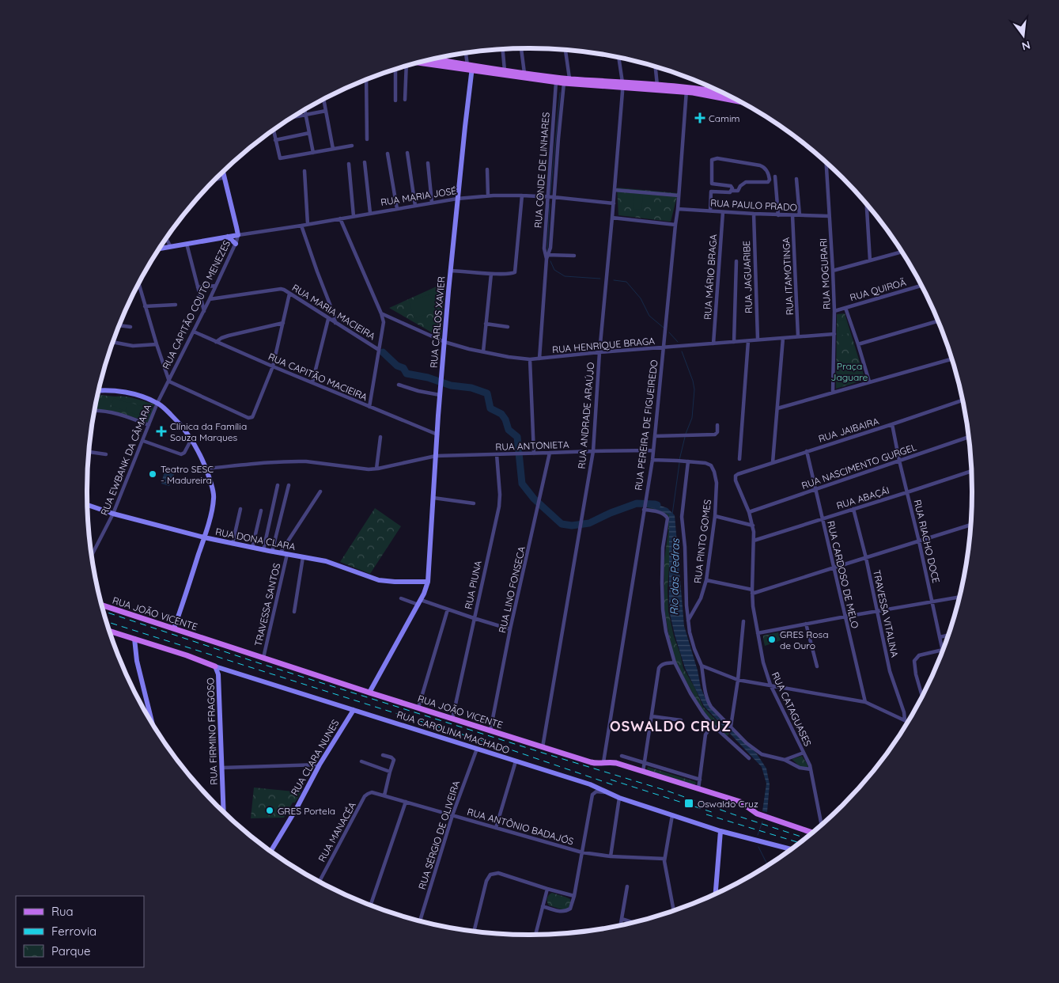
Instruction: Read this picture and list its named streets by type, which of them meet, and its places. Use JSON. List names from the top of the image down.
{
  "streets": {
    "main road": ["RUA JOÃO VICENTE", "RUA CAROLINA MACHADO"],
    "street": [
      "RUA CONDE DE LINHARES",
      "RUA MARIA JOSÉ",
      "RUA PAULO PRADO",
      "RUA MOGURARI",
      "RUA ITAMOTINGA",
      "RUA MÁRIO BRAGA",
      "RUA JAGUARIBE",
      "RUA QUIROÃ",
      "RUA CAPITÃO COUTO MENEZES",
      "RUA MARIA MACIEIRA",
      "RUA CARLOS XAVIER",
      "RUA HENRIQUE BRAGA",
      "RUA CAPITÃO MACIEIRA",
      "RUA ANDRADE ARAÚJO",
      "RUA PEREIRA DE FIGUEIREDO",
      "RUA JAIBAIRA",
      "RUA ANTONIETA",
      "RUA EWBANK DA CÂMARA",
      "RUA NASCIMENTO GURGEL",
      "RUA ABAÇÁI",
      "RUA DONA CLARA",
      "RUA PINTO GOMES",
      "RUA RIACHO DOCE",
      "RUA CARDOSO DE MELO",
      "RUA PIUNA",
      "RUA LINO FONSECA",
      "TRAVESSA SANTOS",
      "TRAVESSA VITALINA",
      "RUA CATAGUASES",
      "RUA FIRMINO FRAGOSO",
      "RUA CLARA NUNES",
      "RUA ANTÔNIO BADAJÓS",
      "RUA MANACÉA",
      "RUA SÉRGIO DE OLIVEIRA"
    ]
  },
  "crossings": [
    ["RUA CONDE DE LINHARES", "RUA MARIA JOSÉ"],
    ["RUA CONDE DE LINHARES", "RUA HENRIQUE BRAGA"],
    ["RUA MARIA JOSÉ", "RUA CAPITÃO COUTO MENEZES"],
    ["RUA MARIA JOSÉ", "RUA CARLOS XAVIER"],
    ["RUA MARIA JOSÉ", "RUA ANDRADE ARAÚJO"],
    ["RUA PAULO PRADO", "RUA MOGURARI"],
    ["RUA PAULO PRADO", "RUA ITAMOTINGA"],
    ["RUA PAULO PRADO", "RUA MÁRIO BRAGA"],
    ["RUA PAULO PRADO", "RUA JAGUARIBE"],
    ["RUA PAULO PRADO", "RUA PEREIRA DE FIGUEIREDO"],
    ["RUA MOGURARI", "RUA QUIROÃ"],
    ["RUA MOGURARI", "RUA HENRIQUE BRAGA"],
    ["RUA ITAMOTINGA", "RUA HENRIQUE BRAGA"],
    ["RUA MÁRIO BRAGA", "RUA HENRIQUE BRAGA"],
    ["RUA JAGUARIBE", "RUA HENRIQUE BRAGA"],
    ["RUA CAPITÃO COUTO MENEZES", "RUA MARIA MACIEIRA"],
    ["RUA CAPITÃO COUTO MENEZES", "RUA CAPITÃO MACIEIRA"],
    ["RUA CAPITÃO COUTO MENEZES", "RUA EWBANK DA CÂMARA"],
    ["RUA CARLOS XAVIER", "RUA HENRIQUE BRAGA"],
    ["RUA CARLOS XAVIER", "RUA CAPITÃO MACIEIRA"],
    ["RUA CARLOS XAVIER", "RUA ANTONIETA"],
    ["RUA CARLOS XAVIER", "RUA DONA CLARA"],
    ["RUA CARLOS XAVIER", "RUA JOÃO VICENTE"],
    ["RUA HENRIQUE BRAGA", "RUA ANDRADE ARAÚJO"],
    ["RUA HENRIQUE BRAGA", "RUA PEREIRA DE FIGUEIREDO"],
    ["RUA ANDRADE ARAÚJO", "RUA ANTONIETA"],
    ["RUA ANDRADE ARAÚJO", "RUA JOÃO VICENTE"],
    ["RUA PEREIRA DE FIGUEIREDO", "RUA ANTONIETA"],
    ["RUA PEREIRA DE FIGUEIREDO", "RUA JOÃO VICENTE"],
    ["RUA JAIBAIRA", "RUA RIACHO DOCE"],
    ["RUA JAIBAIRA", "RUA CARDOSO DE MELO"],
    ["RUA JAIBAIRA", "RUA CATAGUASES"],
    ["RUA ANTONIETA", "RUA PIUNA"],
    ["RUA ANTONIETA", "RUA LINO FONSECA"],
    ["RUA EWBANK DA CÂMARA", "RUA DONA CLARA"],
    ["RUA NASCIMENTO GURGEL", "RUA RIACHO DOCE"],
    ["RUA NASCIMENTO GURGEL", "RUA CARDOSO DE MELO"],
    ["RUA NASCIMENTO GURGEL", "RUA CATAGUASES"],
    ["RUA ABAÇÁI", "RUA RIACHO DOCE"],
    ["RUA ABAÇÁI", "RUA CARDOSO DE MELO"],
    ["RUA ABAÇÁI", "TRAVESSA VITALINA"],
    ["RUA ABAÇÁI", "RUA CATAGUASES"],
    ["RUA DONA CLARA", "TRAVESSA SANTOS"],
    ["RUA PIUNA", "RUA JOÃO VICENTE"],
    ["RUA LINO FONSECA", "RUA JOÃO VICENTE"],
    ["TRAVESSA SANTOS", "RUA JOÃO VICENTE"],
    ["RUA FIRMINO FRAGOSO", "RUA CAROLINA MACHADO"],
    ["RUA CAROLINA MACHADO", "RUA CLARA NUNES"],
    ["RUA CAROLINA MACHADO", "RUA SÉRGIO DE OLIVEIRA"],
    ["RUA ANTÔNIO BADAJÓS", "RUA MANACÉA"],
    ["RUA ANTÔNIO BADAJÓS", "RUA SÉRGIO DE OLIVEIRA"]
  ],
  "districts": ["OSWALDO CRUZ"],
  "water": ["Rio das Pedras"],
  "parks": ["Praça Jaguare"],
  "places": {
    "health": ["Camim", "Clínica da Família Souza Marques"],
    "other": ["Teatro SESC - Madureira", "GRES Rosa de Ouro", "GRES Portela"],
    "transit": ["Oswaldo Cruz"]
  },
  "legend": ["Rua", "Ferrovia", "Parque"],
  "north": "bottom"
}
